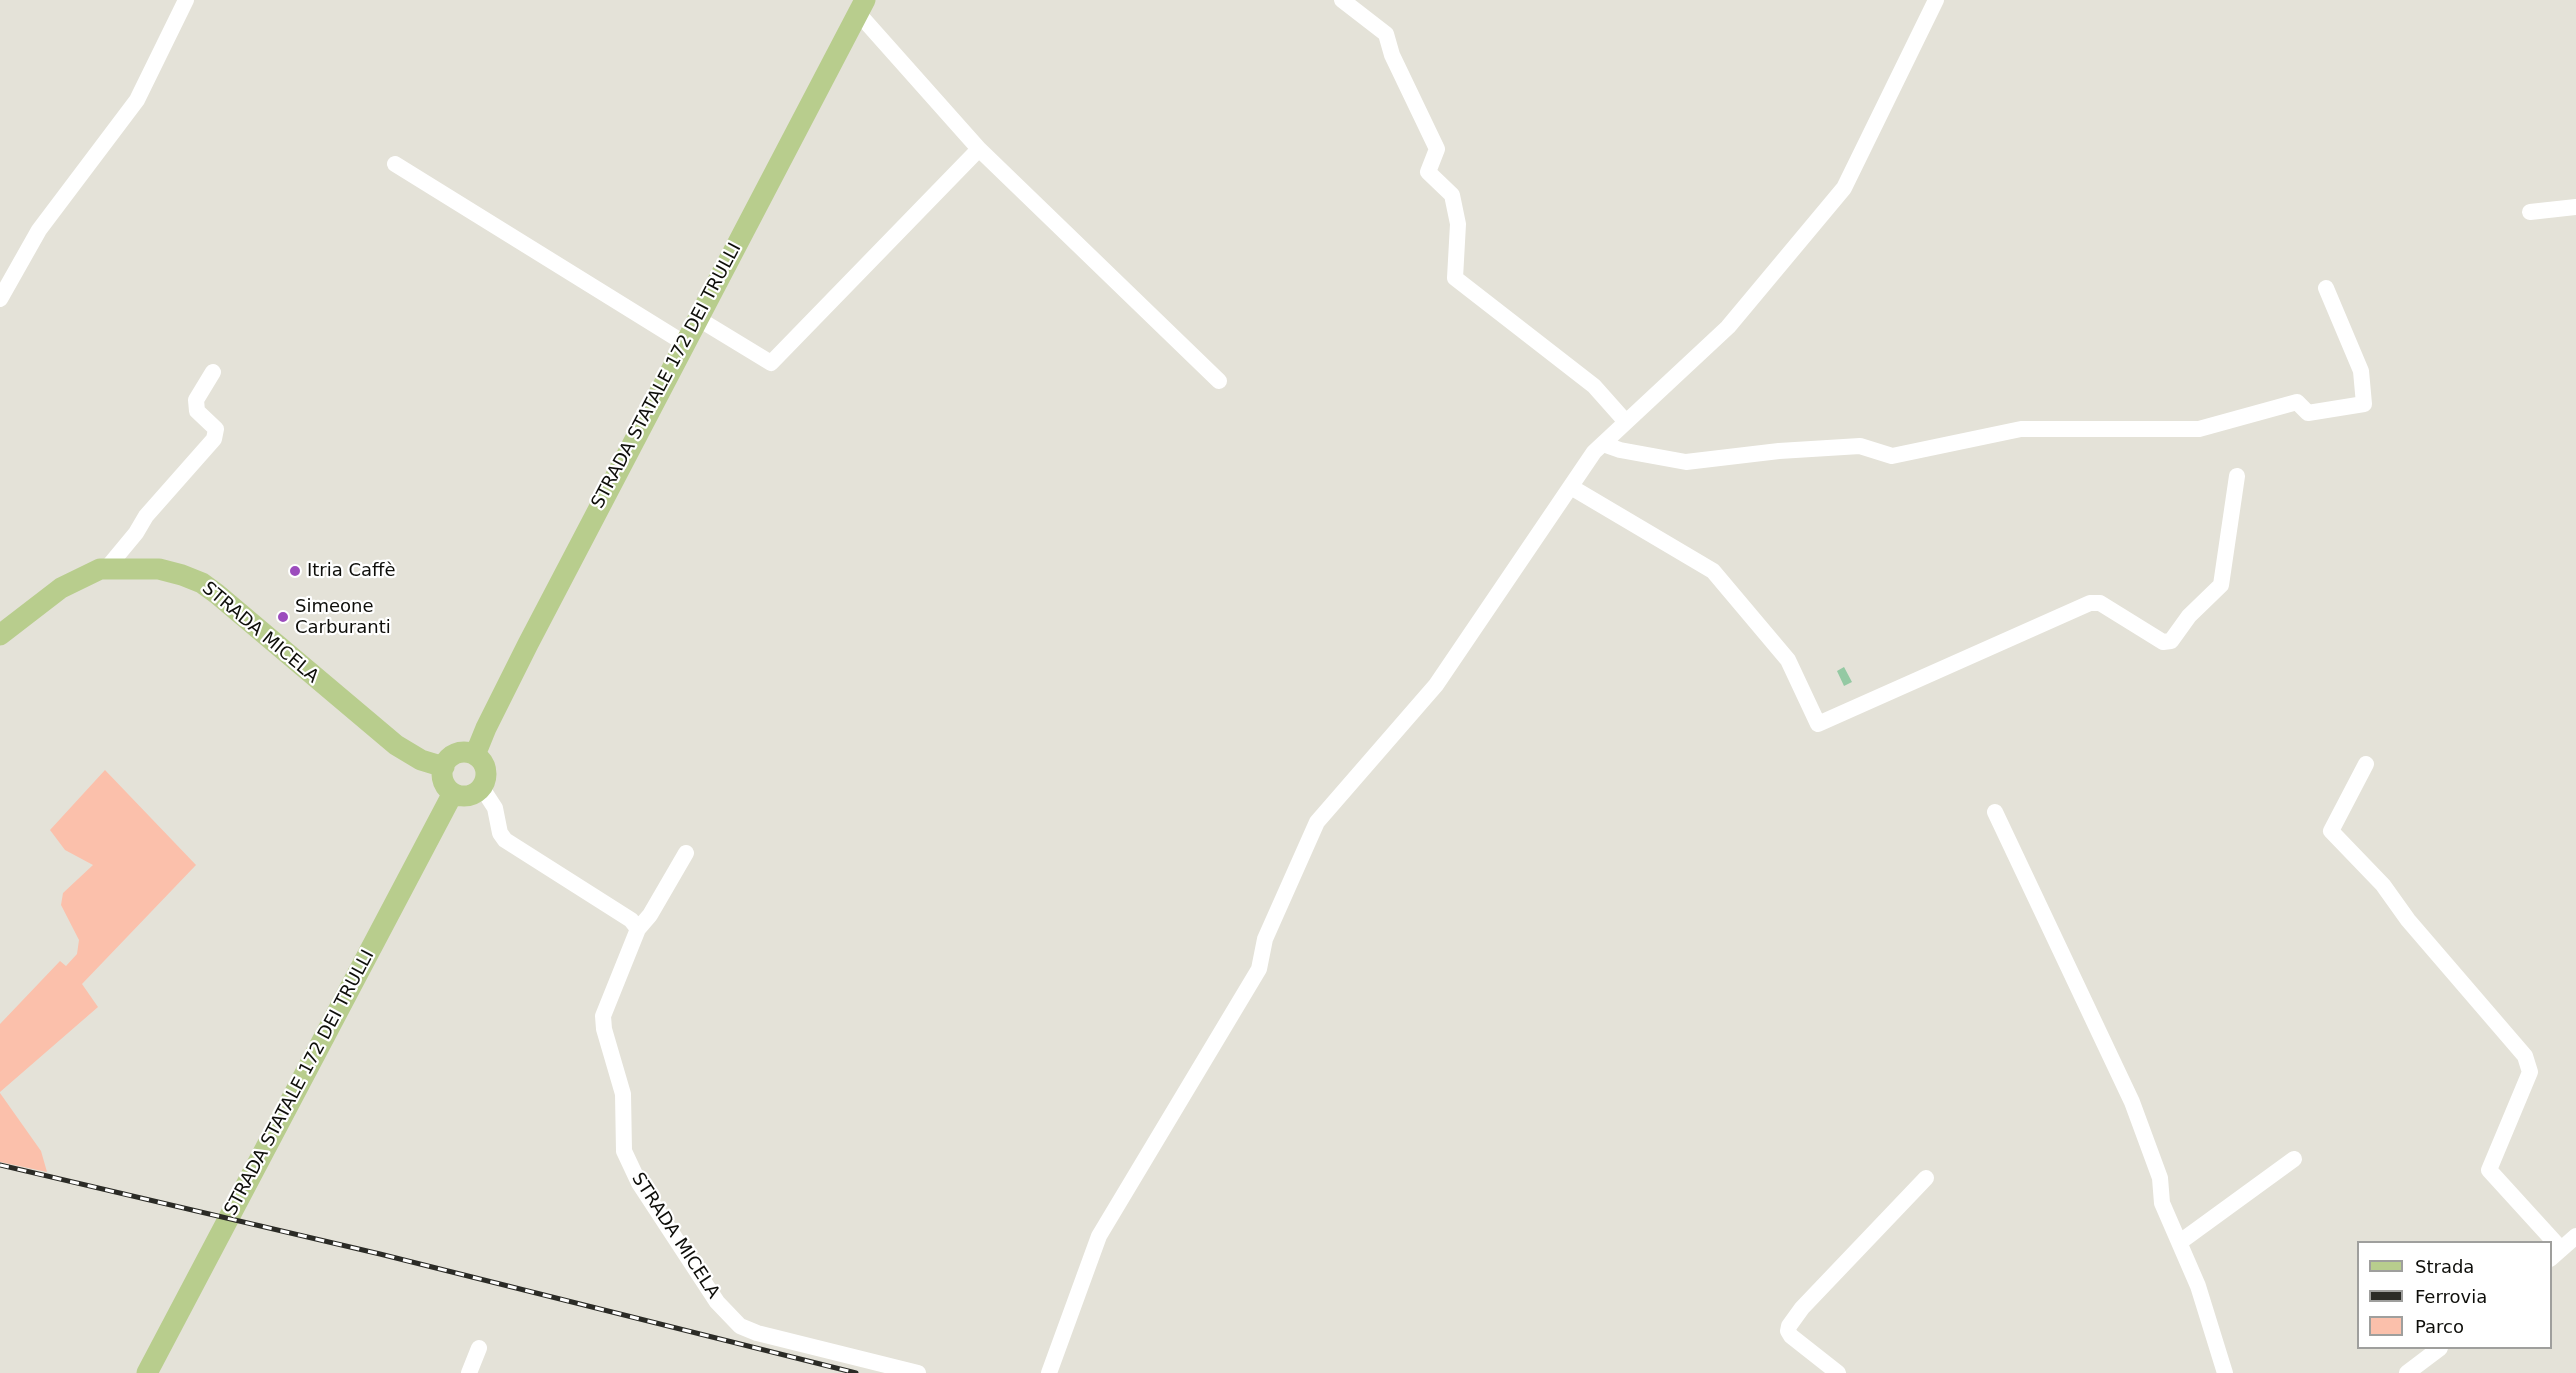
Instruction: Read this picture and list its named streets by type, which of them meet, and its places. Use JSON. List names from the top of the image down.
{
  "streets": {
    "main road": ["STRADA STATALE 172 DEI TRULLI", "STRADA MICELA"]
  },
  "crossings": [
    ["STRADA STATALE 172 DEI TRULLI", "STRADA MICELA"]
  ],
  "places": ["Itria Caffè", "Simeone Carburanti"],
  "legend": ["Strada", "Ferrovia", "Parco"]
}
